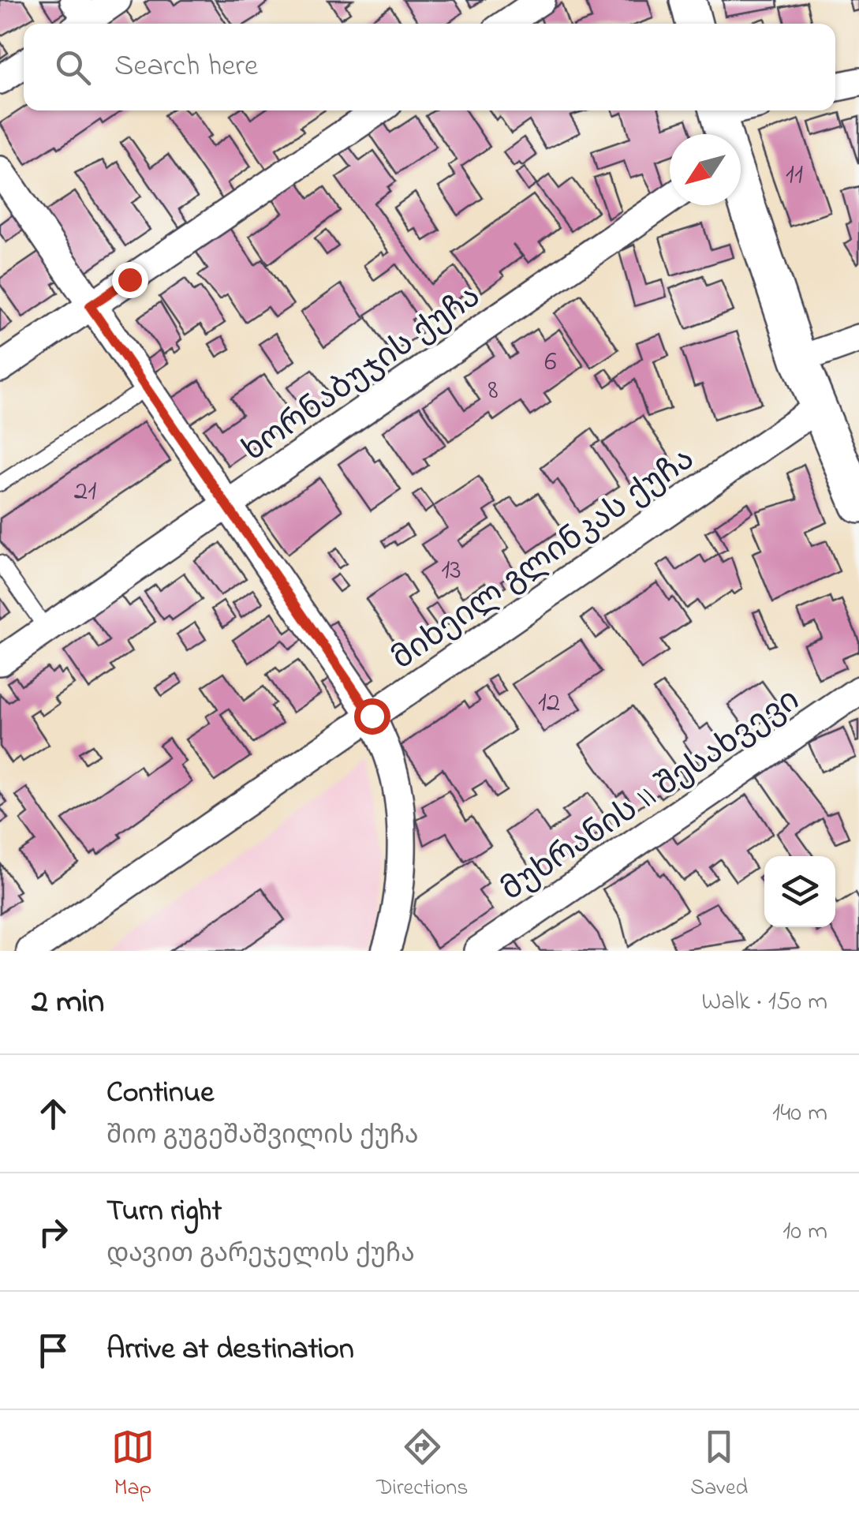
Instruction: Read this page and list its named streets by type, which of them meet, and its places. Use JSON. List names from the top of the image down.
{
  "streets": {
    "street": ["ხორნაბუჯის ქუჩა", "მიხეილ გლინკას ქუჩა", "მუხრანის II შესახვევი"]
  },
  "house_numbers": [
    "11",
    "6",
    "8",
    "21",
    "13",
    "12"
  ],
  "north": "bottom left",
  "page": {
    "search": "Search here",
    "heading": ["2 min", "Walk · 150 m"],
    "list": [
      ["Continue", "შიო გუგეშაშვილის ქუჩა", "140 m"],
      ["Turn right", "დავით გარეჯელის ქუჩა", "10 m"],
      "Arrive at destination"
    ],
    "nav": ["Map", "Directions", "Saved"]
  }
}
